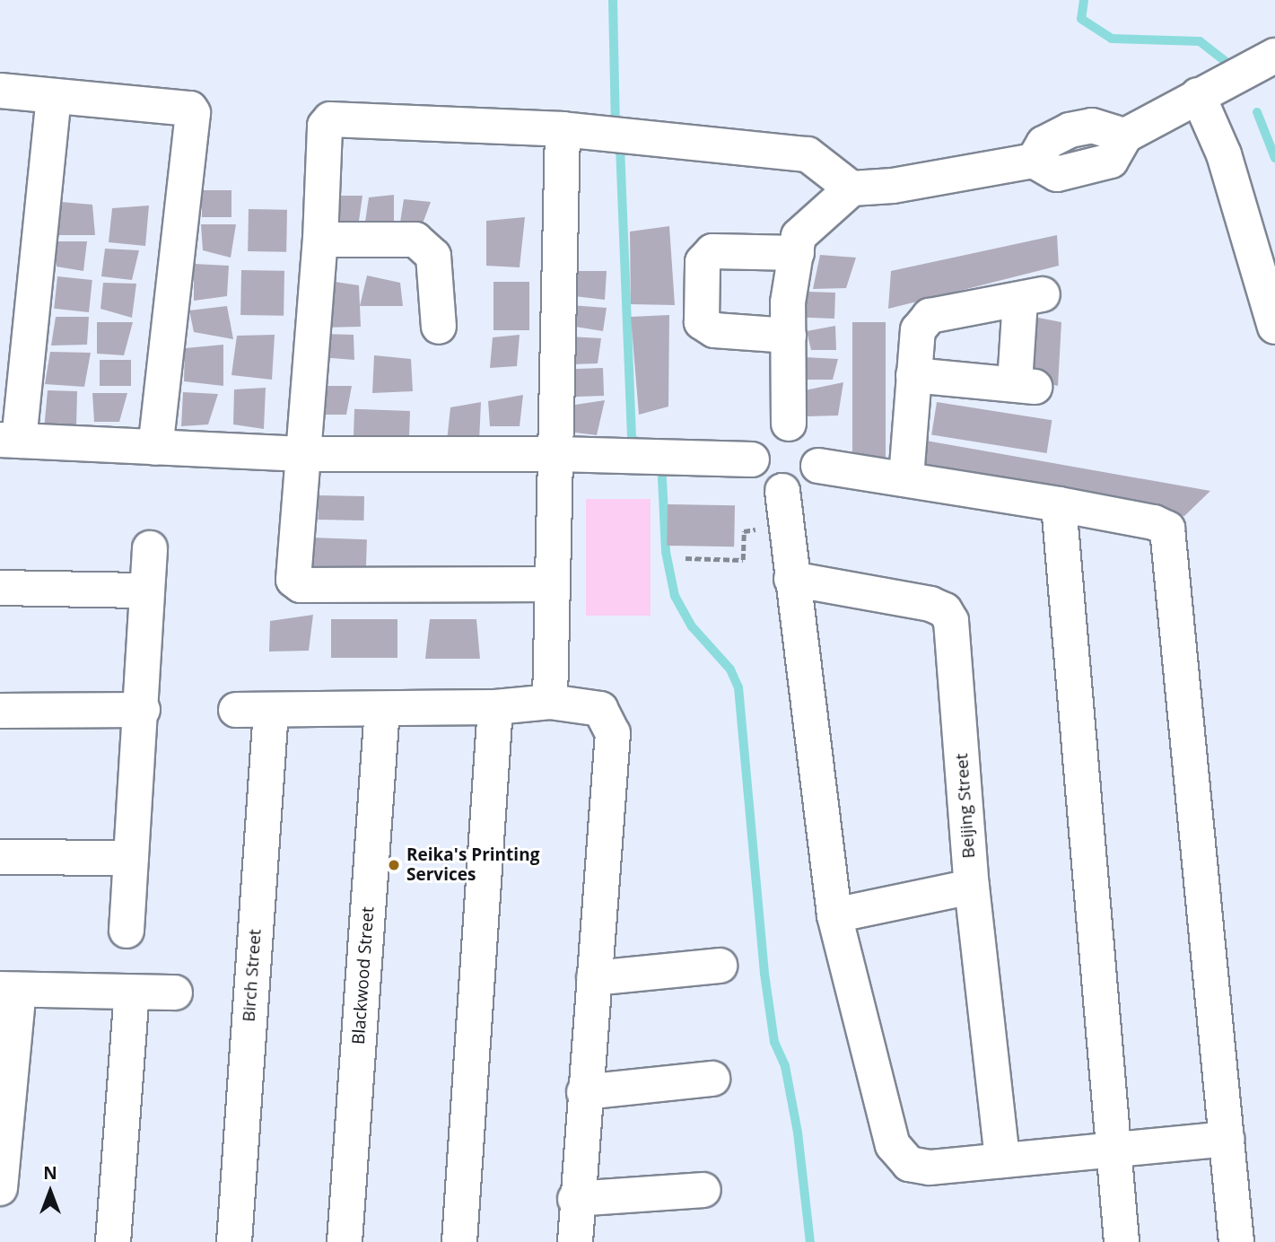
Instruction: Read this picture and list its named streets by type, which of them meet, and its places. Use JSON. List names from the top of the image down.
{
  "streets": {
    "street": ["Beijing Street", "Birch Street", "Blackwood Street"]
  },
  "places": ["Reika's Printing Services"],
  "north": "top"
}
